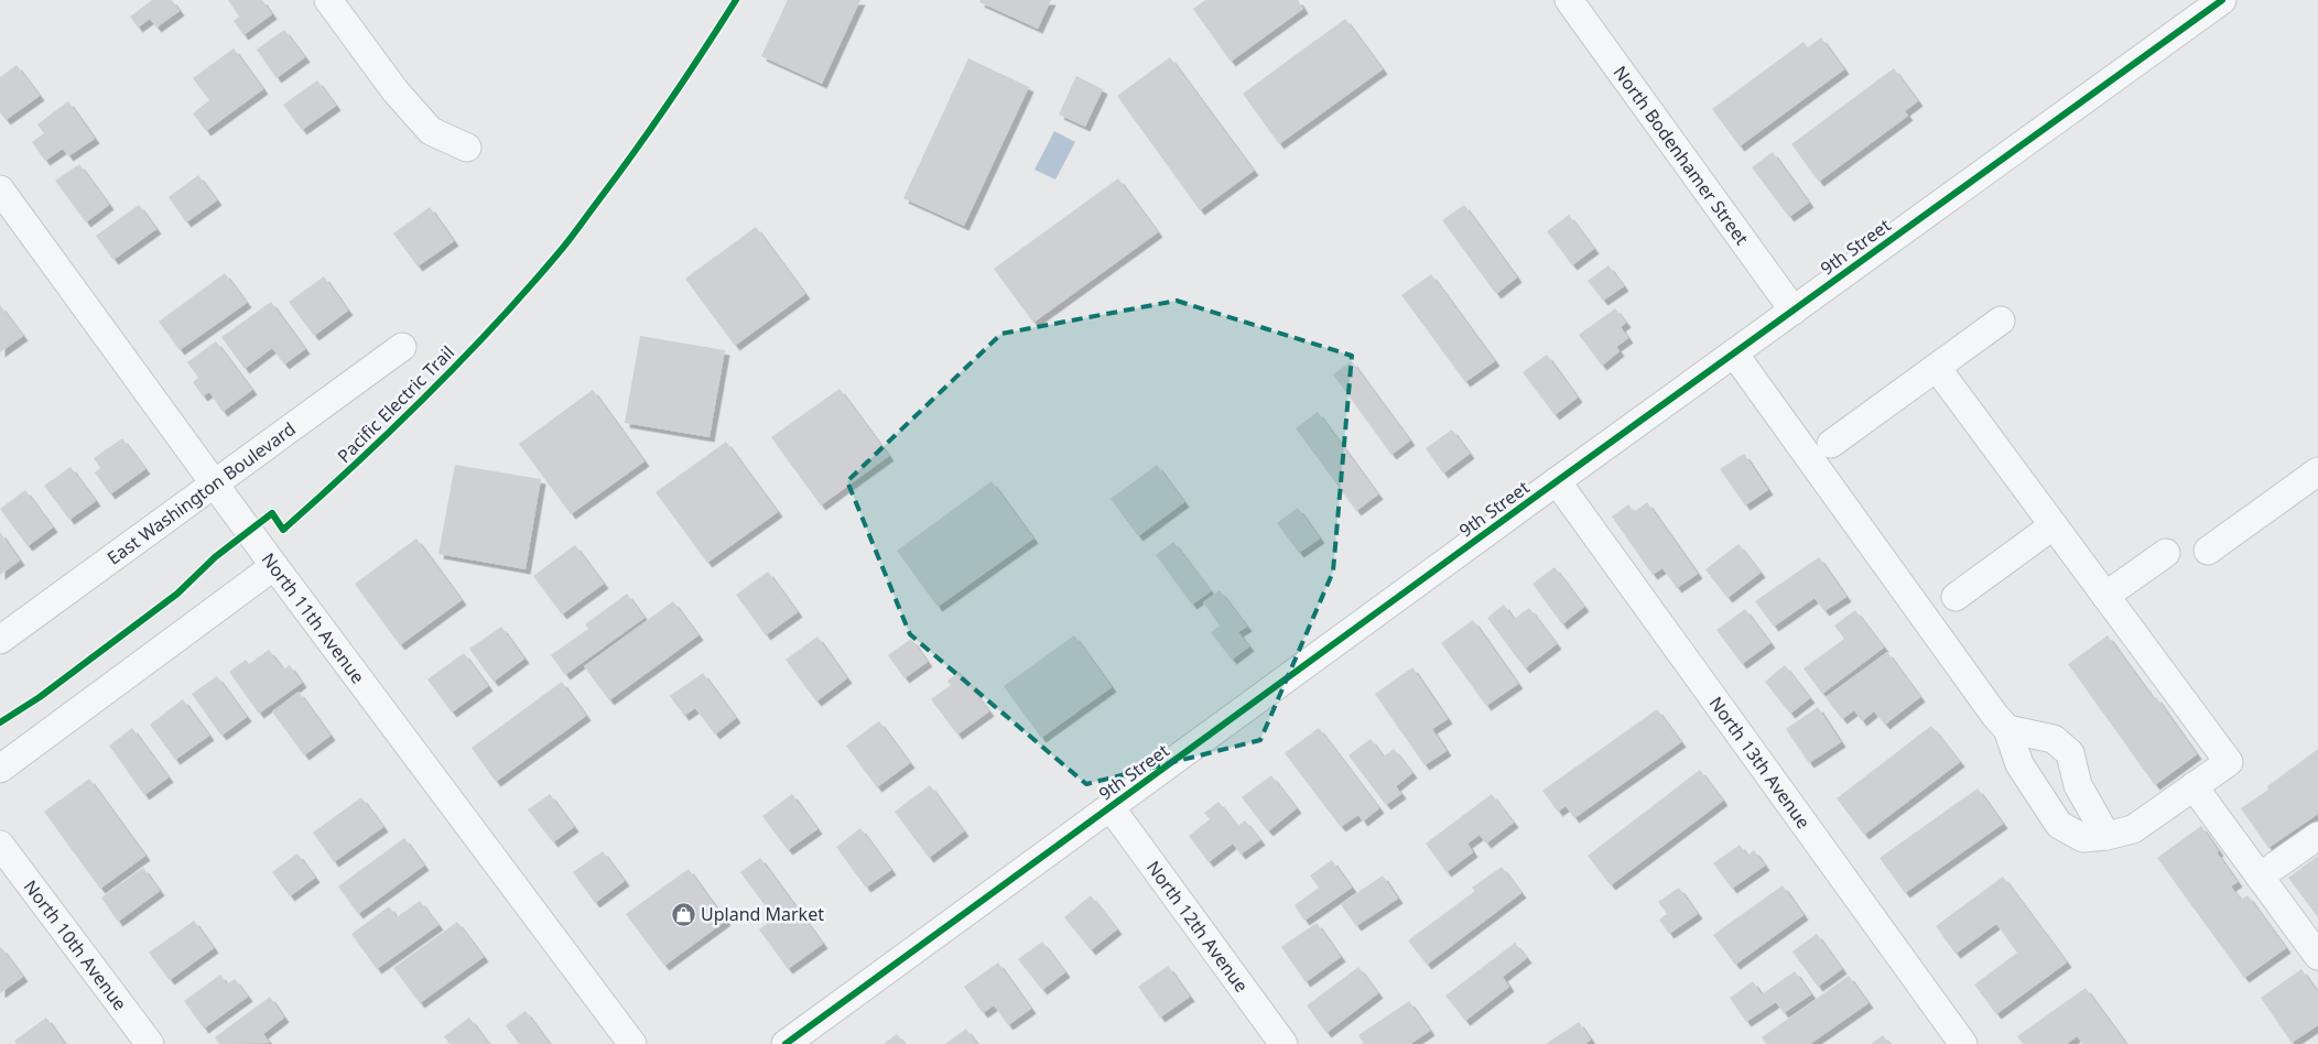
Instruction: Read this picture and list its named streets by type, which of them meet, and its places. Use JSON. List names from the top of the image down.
{
  "streets": {
    "street": [
      "North Bodenhamer Street",
      "9th Street",
      "East Washington Boulevard",
      "North 11th Avenue",
      "North 13th Avenue",
      "North 12th Avenue",
      "North 10th Avenue"
    ],
    "cycle path": ["Pacific Electric Trail"]
  },
  "crossings": [
    ["North Bodenhamer Street", "9th Street"],
    ["9th Street", "North 13th Avenue"],
    ["9th Street", "North 12th Avenue"],
    ["East Washington Boulevard", "North 11th Avenue"]
  ],
  "places": {
    "shop": ["Upland Market"]
  }
}
